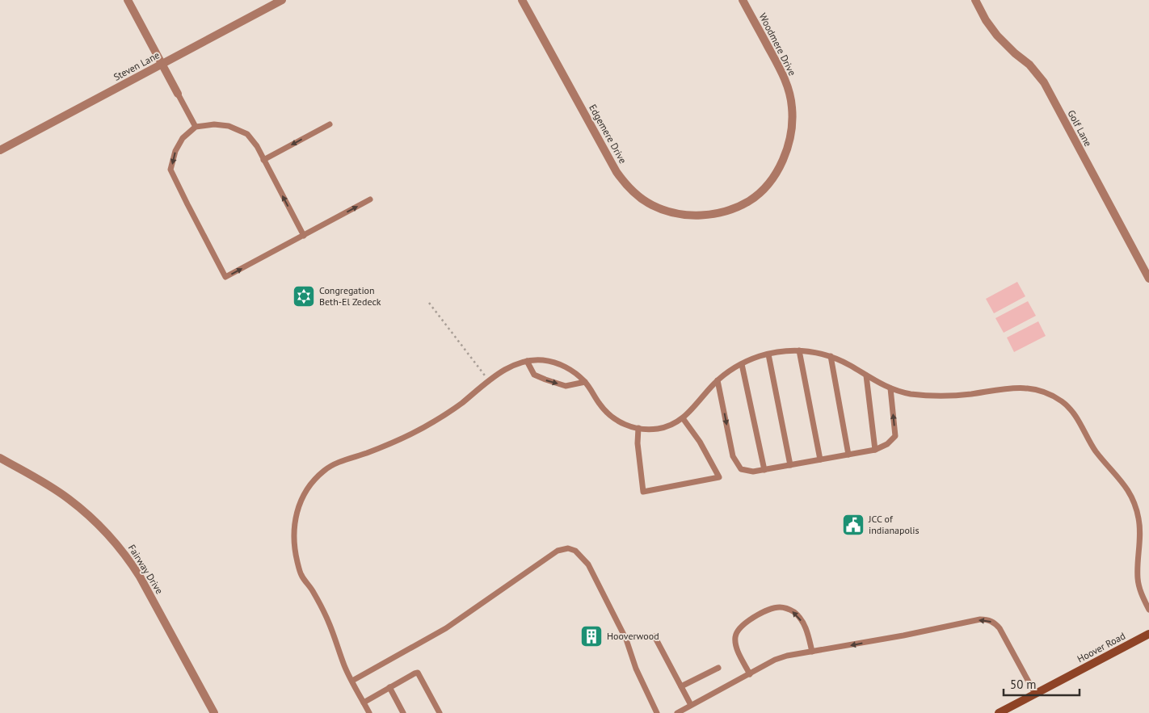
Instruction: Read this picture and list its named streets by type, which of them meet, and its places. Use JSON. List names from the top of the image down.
{
  "streets": {
    "street": [
      "Woodmere Drive",
      "Steven Lane",
      "Golf Lane",
      "Edgemere Drive",
      "Fairway Drive",
      "Hoover Road"
    ]
  },
  "crossings": [
    ["Woodmere Drive", "Edgemere Drive"]
  ],
  "places": {
    "synagogue": ["Congregation Beth-El Zedeck"],
    "public building": ["JCC of indianapolis"],
    "building": ["Hooverwood"]
  },
  "scale_bar": "50 m"
}
